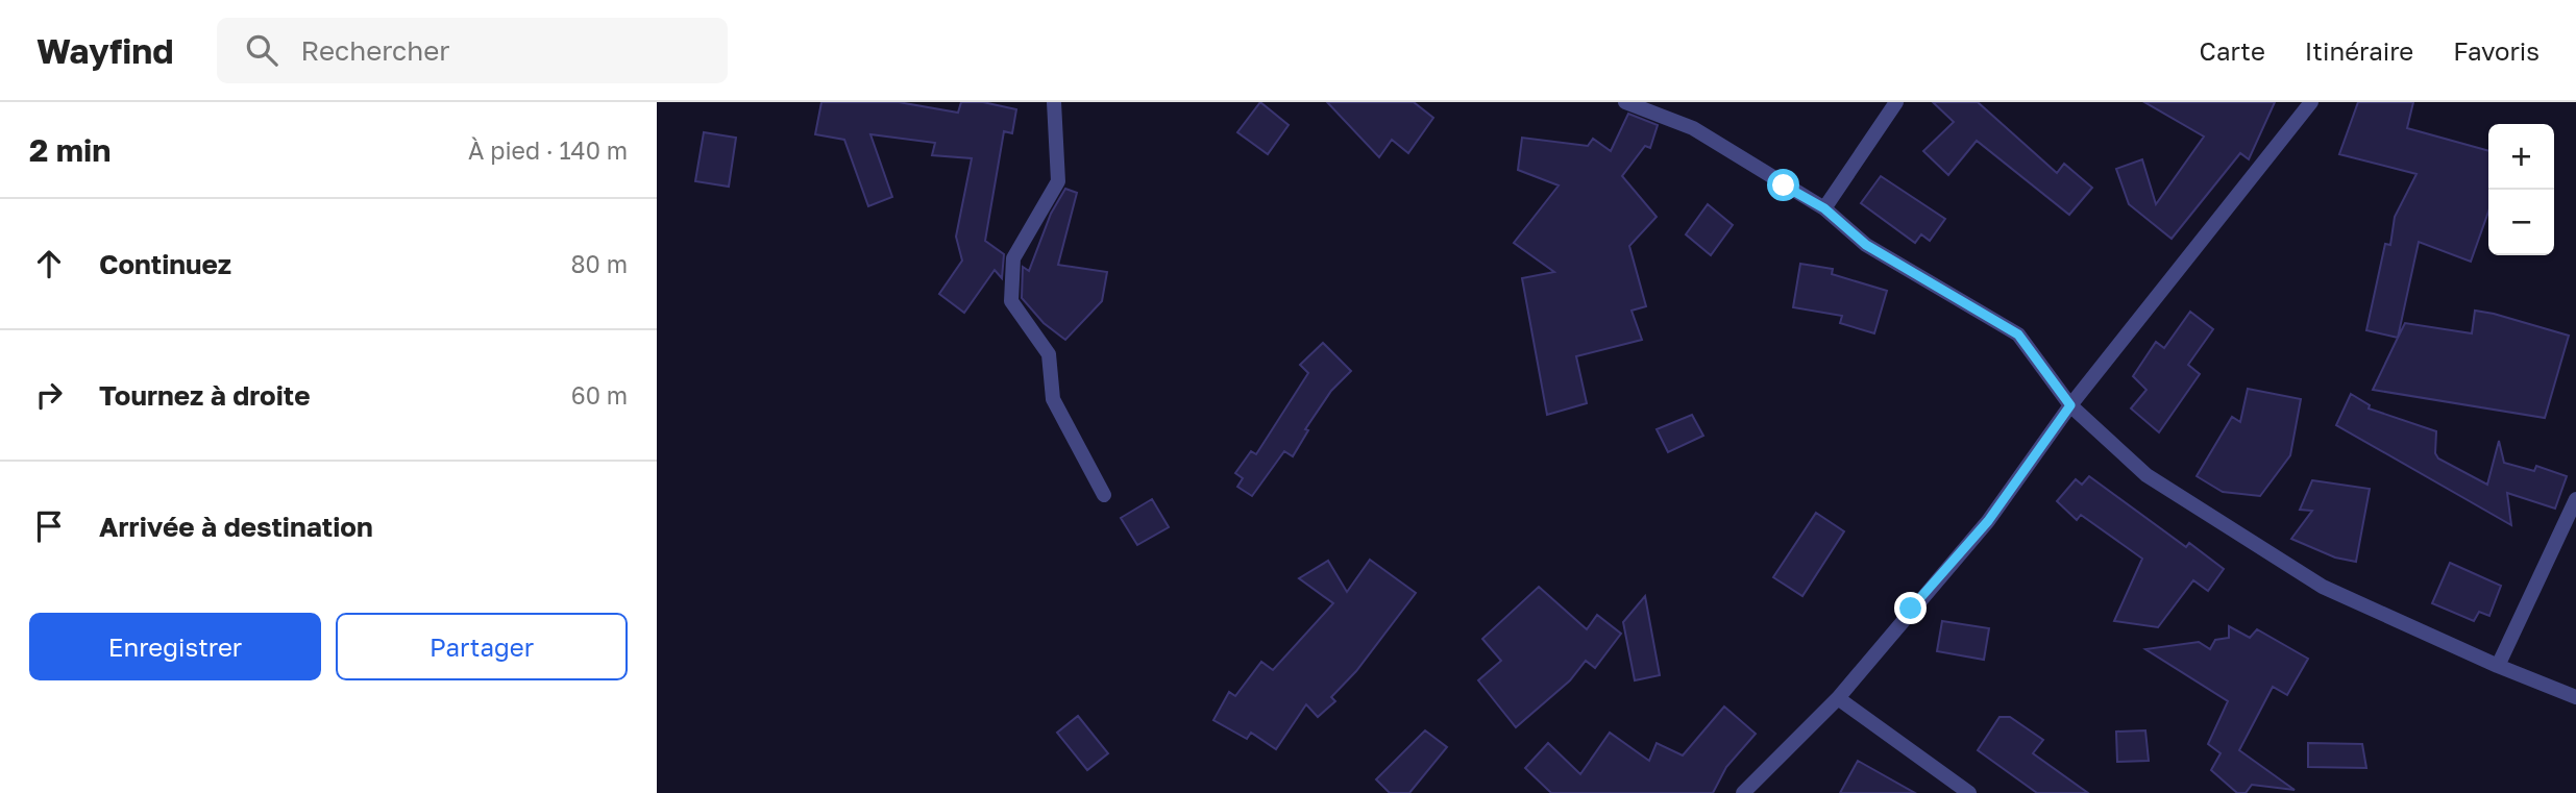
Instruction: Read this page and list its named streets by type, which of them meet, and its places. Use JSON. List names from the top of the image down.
{
  "page": {
    "header": "Wayfind",
    "search": "Rechercher",
    "nav": ["Carte", "Itinéraire", "Favoris"],
    "heading": ["2 min", "À pied · 140 m"],
    "map_buttons": ["+", "−"],
    "list": [
      ["Continuez", "80 m"],
      ["Tournez à droite", "60 m"],
      "Arrivée à destination"
    ],
    "buttons": ["Enregistrer", "Partager"]
  }
}
